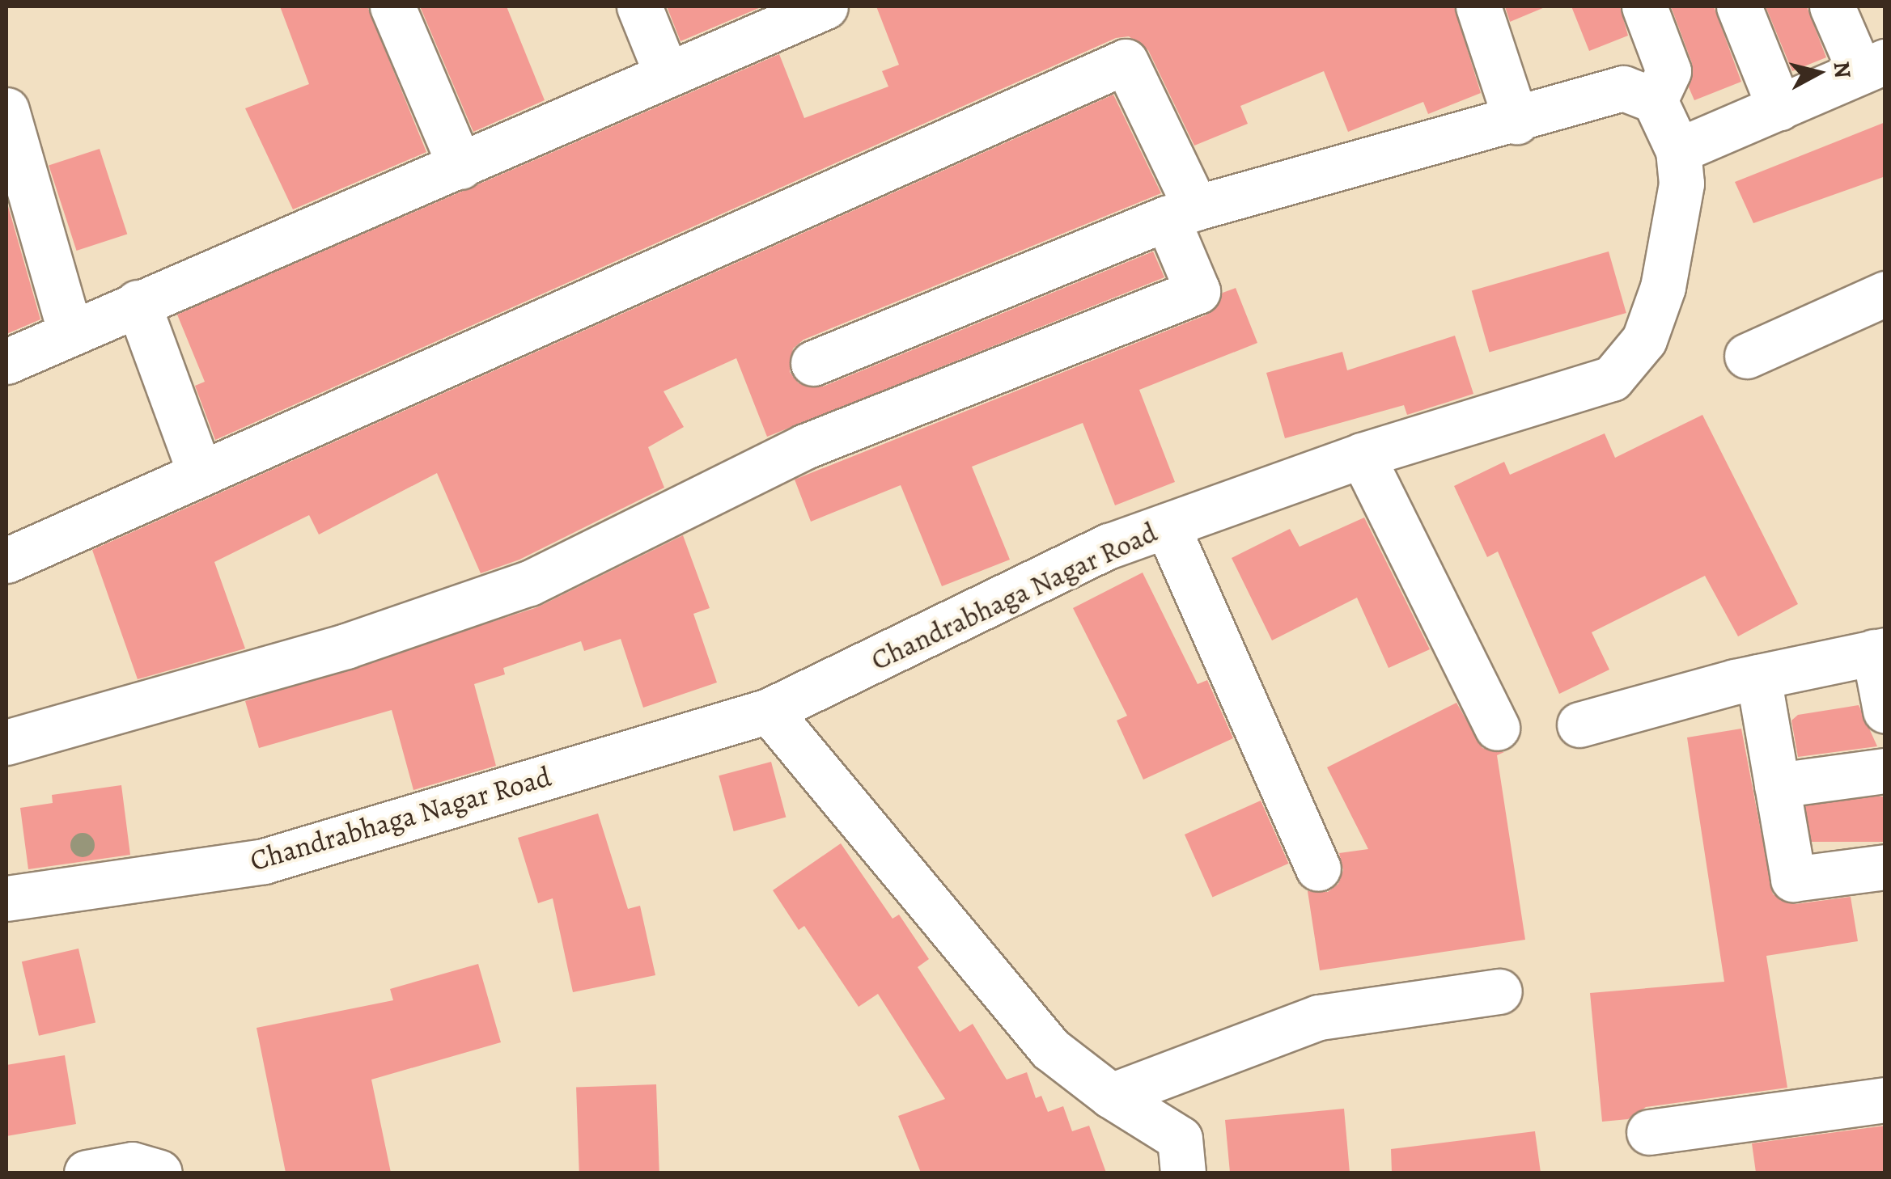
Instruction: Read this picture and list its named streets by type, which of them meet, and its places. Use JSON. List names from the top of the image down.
{
  "streets": {
    "street": ["Chandrabhaga Nagar Road"]
  },
  "north": "right"
}
